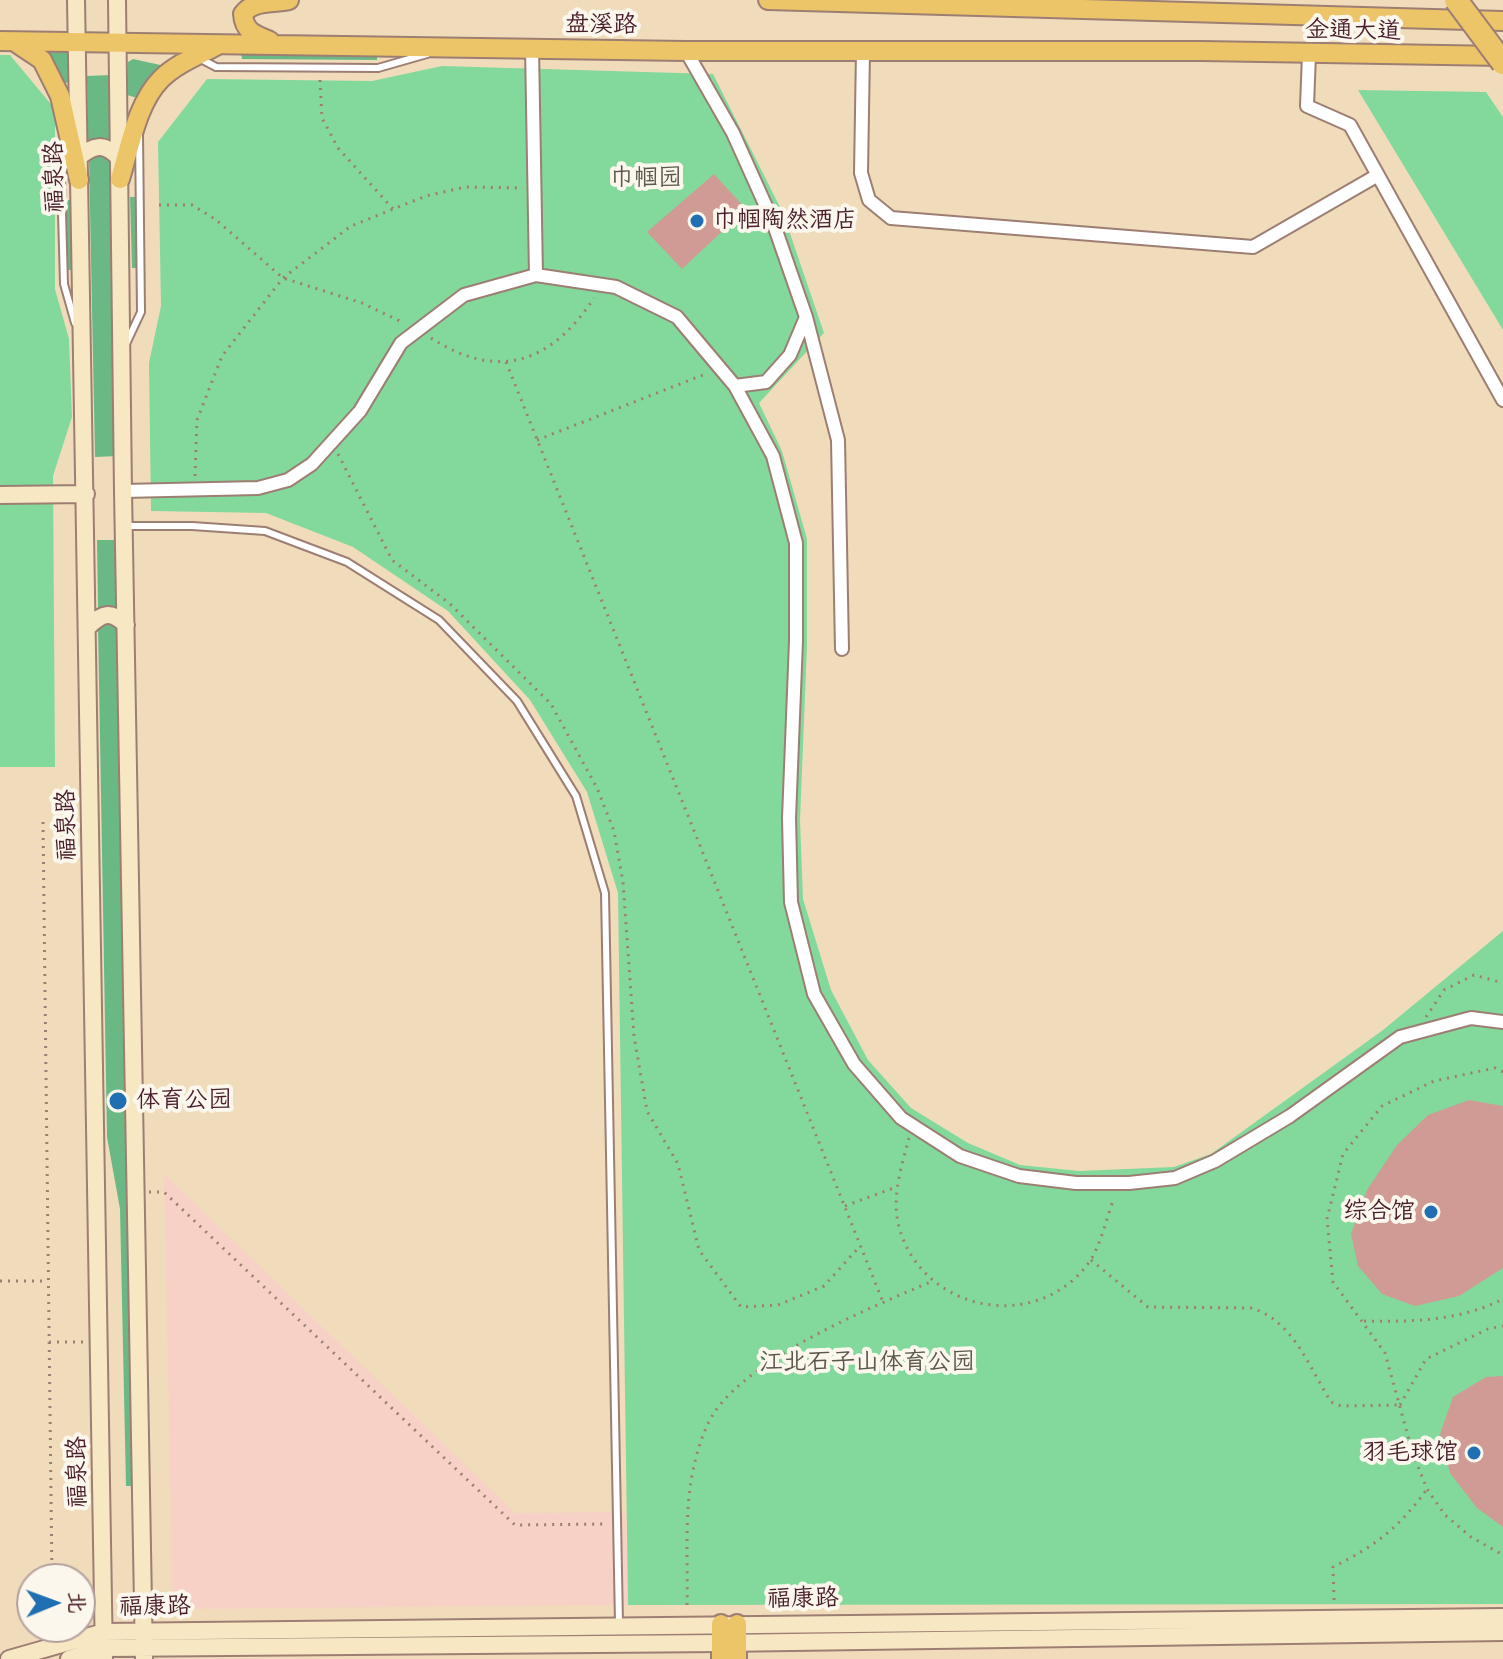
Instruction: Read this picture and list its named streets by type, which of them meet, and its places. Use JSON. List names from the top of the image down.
{
  "streets": {
    "main road": [
      "盘溪路",
      "金通大道",
      "福泉路",
      "福康路"
    ]
  },
  "crossings": [
    ["盘溪路", "金通大道"],
    ["盘溪路", "福泉路"],
    ["福泉路", "福康路"]
  ],
  "parks": ["巾帼园", "江北石子山体育公园"],
  "places": [
    "巾帼陶然酒店",
    "体育公园",
    "综合馆",
    "羽毛球馆"
  ],
  "north": "right"
}
